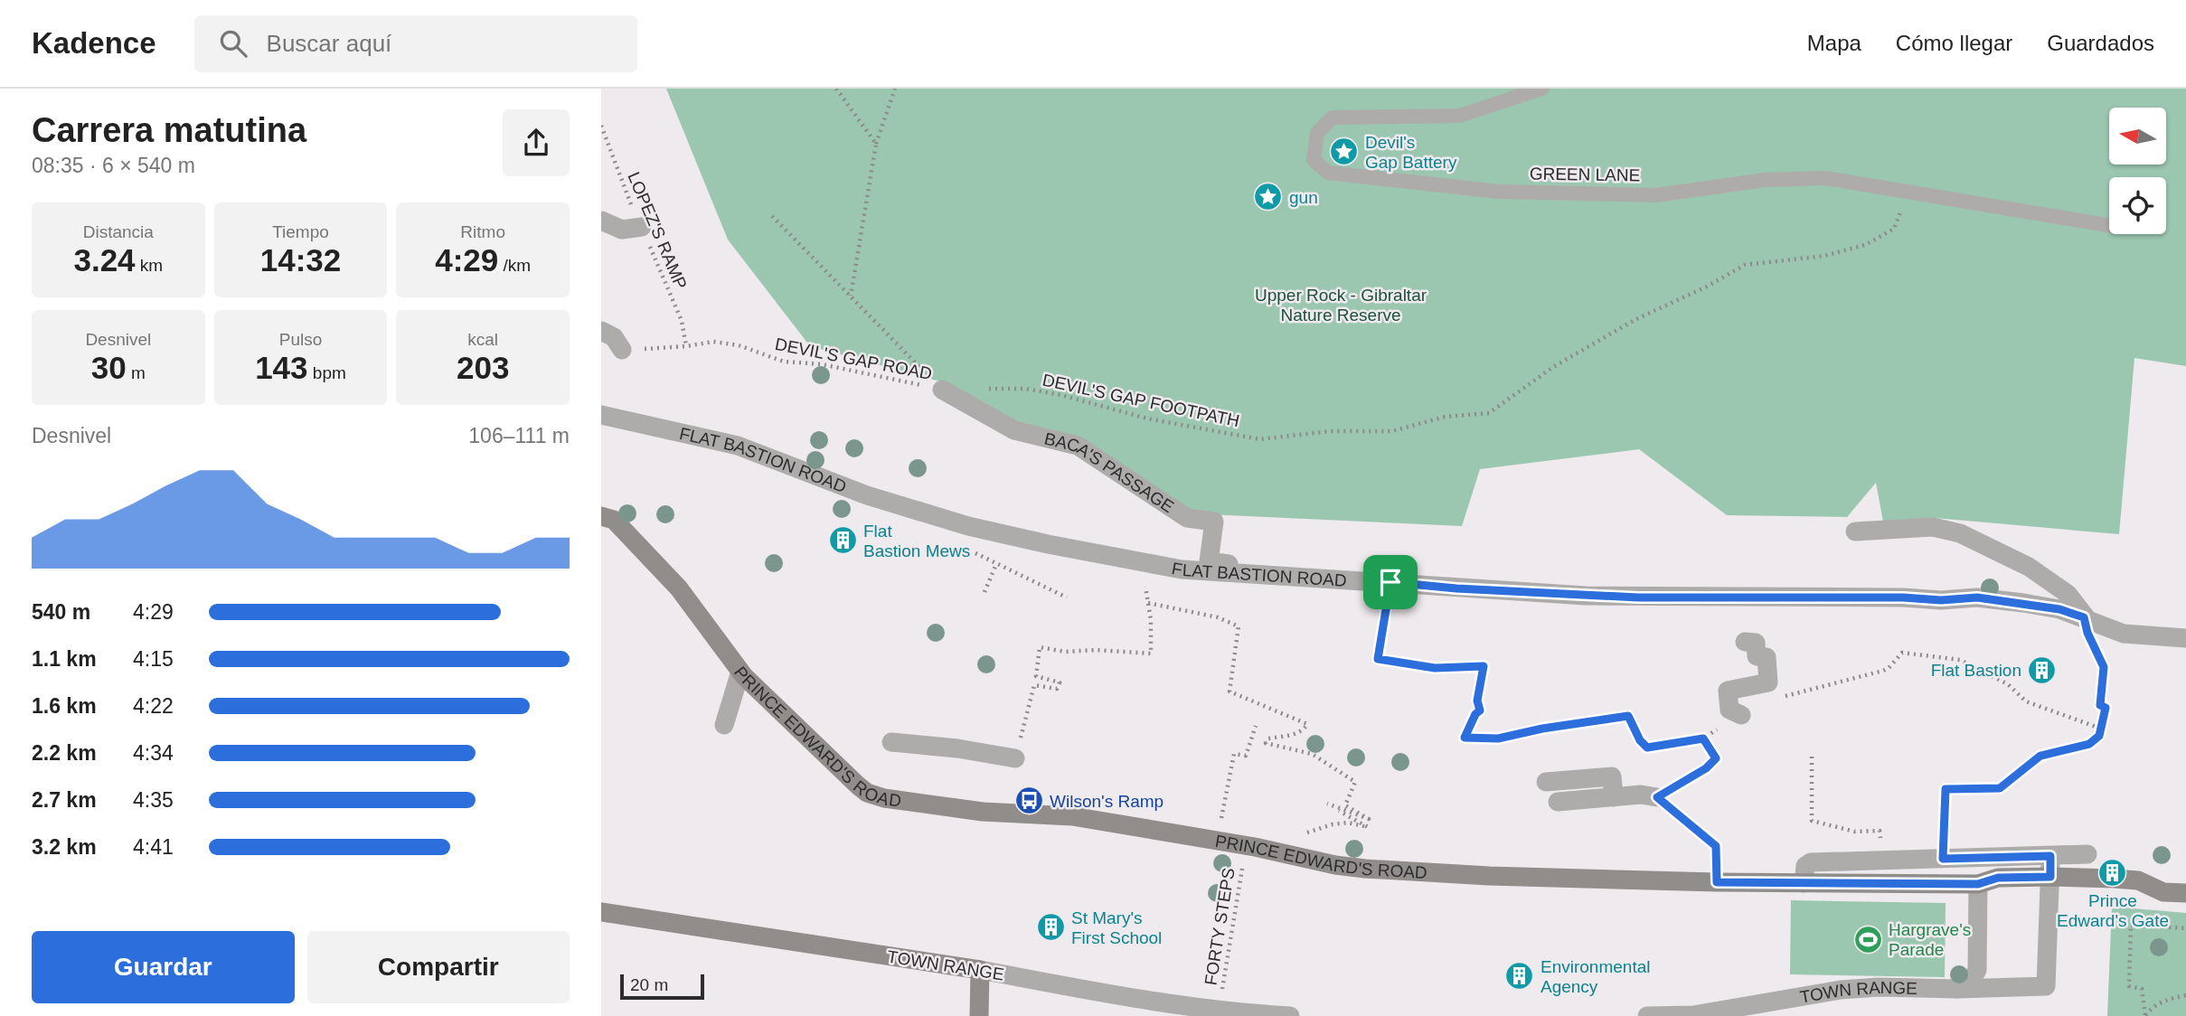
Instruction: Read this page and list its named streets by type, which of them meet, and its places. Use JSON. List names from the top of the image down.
{
  "streets": {
    "street": [
      "FLAT BASTION ROAD",
      "BACA'S PASSAGE",
      "PRINCE EDWARD'S ROAD",
      "TOWN RANGE"
    ],
    "lane": ["GREEN LANE"],
    "path": [
      "LOPEZ'S RAMP",
      "DEVIL'S GAP ROAD",
      "DEVIL'S GAP FOOTPATH",
      "FORTY STEPS"
    ]
  },
  "crossings": [
    ["LOPEZ'S RAMP", "DEVIL'S GAP ROAD"],
    ["DEVIL'S GAP ROAD", "BACA'S PASSAGE"],
    ["FLAT BASTION ROAD", "BACA'S PASSAGE"],
    ["PRINCE EDWARD'S ROAD", "FORTY STEPS"],
    ["PRINCE EDWARD'S ROAD", "TOWN RANGE"],
    ["FORTY STEPS", "TOWN RANGE"]
  ],
  "parks": ["Upper Rock - Gibraltar Nature Reserve"],
  "places": {
    "place": ["Devil's Gap Battery", "gun"],
    "building": [
      "Flat Bastion Mews",
      "Flat Bastion",
      "Prince Edward's Gate",
      "St Mary's First School",
      "Environmental Agency"
    ],
    "bus stop": ["Wilson's Ramp"],
    "sports": ["Hargrave's Parade"]
  },
  "scale_bar": "20 m",
  "north": "left",
  "page": {
    "header": "Kadence",
    "search": "Buscar aquí",
    "nav": ["Mapa", "Cómo llegar", "Guardados"],
    "heading": ["Carrera matutina", "08:35 · 6 × 540 m"],
    "stats": [
      ["Distancia", "3.24 km"],
      ["Tiempo", "14:32"],
      ["Ritmo", "4:29 /km"],
      ["Desnivel", "30 m"],
      ["Pulso", "143 bpm"],
      ["kcal", "203"]
    ],
    "chart": ["Desnivel", "106–111 m"],
    "list": [
      {
        "name": "540 m",
        "note": "4:29"
      },
      {
        "name": "1.1 km",
        "note": "4:15"
      },
      {
        "name": "1.6 km",
        "note": "4:22"
      },
      {
        "name": "2.2 km",
        "note": "4:34"
      },
      {
        "name": "2.7 km",
        "note": "4:35"
      },
      {
        "name": "3.2 km",
        "note": "4:41"
      }
    ],
    "buttons": ["Guardar", "Compartir"],
    "scale": "20 m"
  }
}
